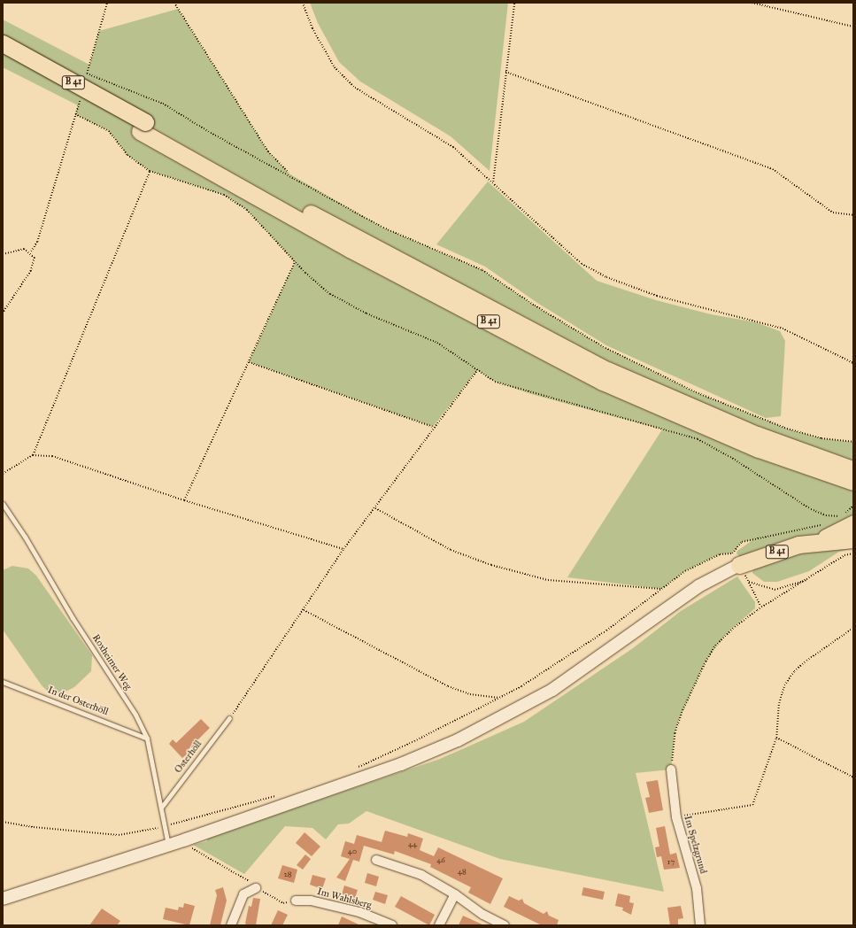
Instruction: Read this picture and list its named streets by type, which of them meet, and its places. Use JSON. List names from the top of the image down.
{
  "streets": {
    "highway": ["B 41"],
    "street": ["Im Spelzgrund", "Im Wahlsberg"],
    "lane": ["Roxheimer Weg", "In der Osterhöll", "Osterhöll"]
  },
  "crossings": [
    ["Roxheimer Weg", "In der Osterhöll"],
    ["Roxheimer Weg", "Osterhöll"]
  ],
  "house_numbers": [
    "44",
    "40",
    "46",
    "17",
    "48",
    "28"
  ]
}
